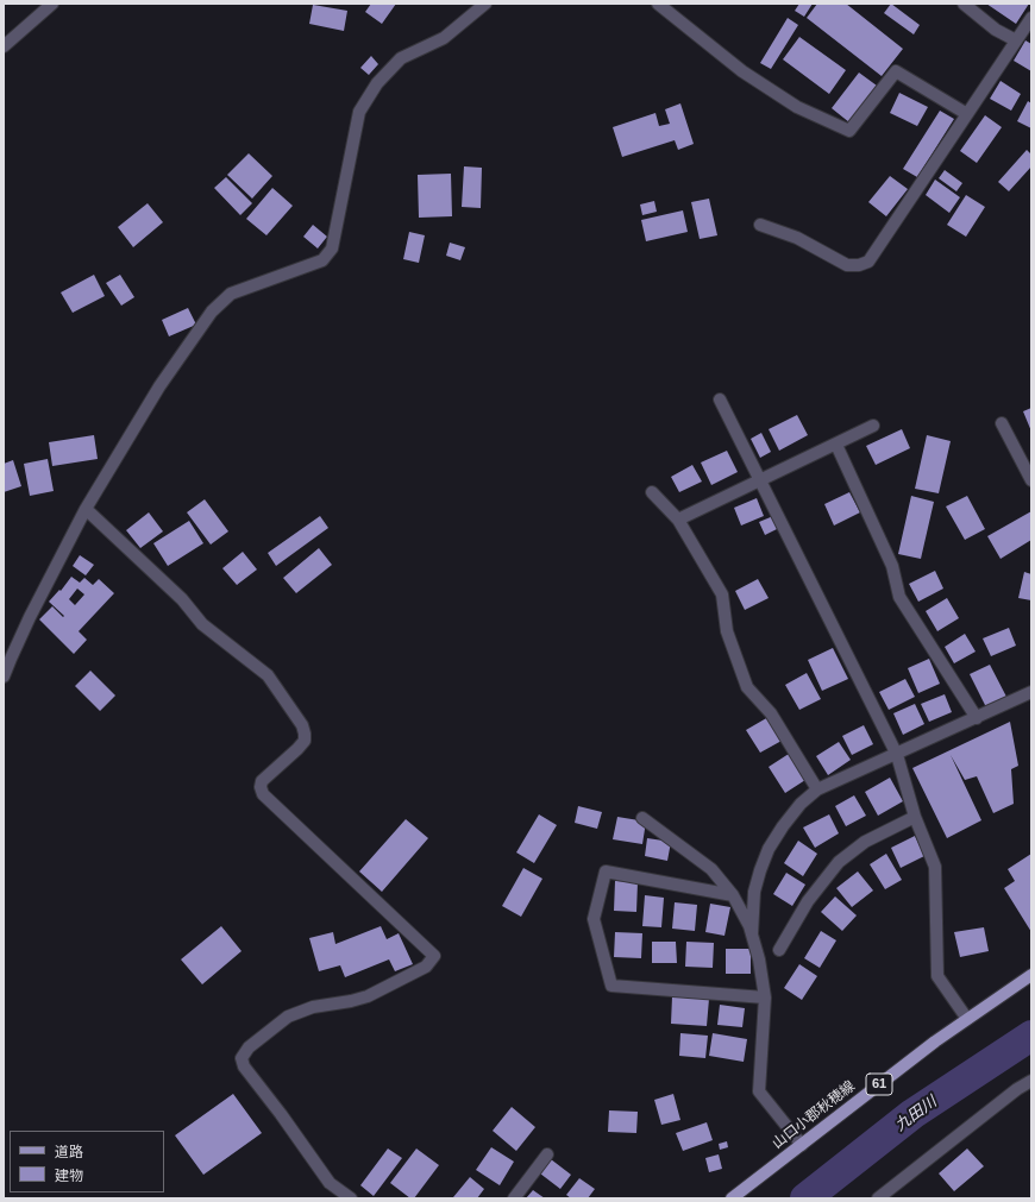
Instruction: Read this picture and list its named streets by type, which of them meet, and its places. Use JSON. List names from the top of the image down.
{
  "streets": {
    "main road": ["61", "山口小郡秋穂線"]
  },
  "water": ["九田川"],
  "legend": ["道路", "建物"]
}
